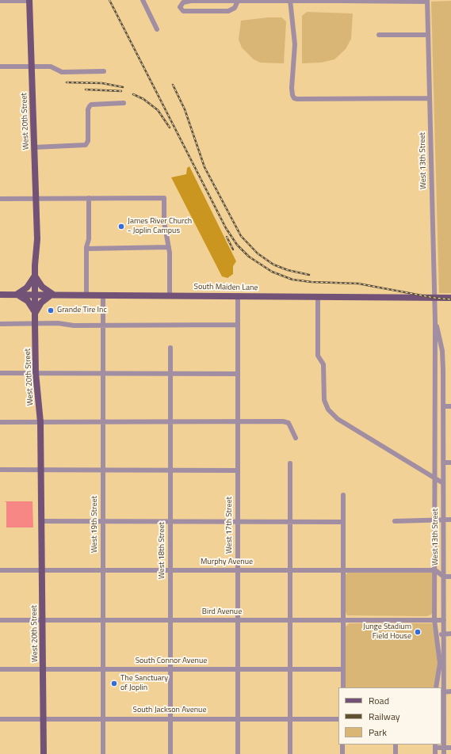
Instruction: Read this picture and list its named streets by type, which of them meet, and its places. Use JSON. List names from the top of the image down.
{
  "streets": {
    "main road": ["West 20th Street", "South Maiden Lane"],
    "street": [
      "West 13th Street",
      "West 19th Street",
      "West 17th Street",
      "West 18th Street",
      "Murphy Avenue",
      "Bird Avenue",
      "South Connor Avenue",
      "South Jackson Avenue"
    ]
  },
  "crossings": [
    ["West 20th Street", "South Maiden Lane"],
    ["West 20th Street", "Murphy Avenue"],
    ["West 20th Street", "Bird Avenue"],
    ["West 20th Street", "South Connor Avenue"],
    ["West 20th Street", "South Jackson Avenue"],
    ["West 13th Street", "South Maiden Lane"],
    ["West 13th Street", "Murphy Avenue"],
    ["West 13th Street", "Bird Avenue"],
    ["South Maiden Lane", "West 19th Street"],
    ["South Maiden Lane", "West 17th Street"],
    ["West 19th Street", "Murphy Avenue"],
    ["West 19th Street", "Bird Avenue"],
    ["West 19th Street", "South Connor Avenue"],
    ["West 19th Street", "South Jackson Avenue"],
    ["West 17th Street", "Murphy Avenue"],
    ["West 17th Street", "Bird Avenue"],
    ["West 17th Street", "South Connor Avenue"],
    ["West 17th Street", "South Jackson Avenue"],
    ["West 18th Street", "Murphy Avenue"],
    ["West 18th Street", "Bird Avenue"],
    ["West 18th Street", "South Connor Avenue"],
    ["West 18th Street", "South Jackson Avenue"]
  ],
  "places": [
    "James River Church - Joplin Campus",
    "Grande Tire Inc",
    "Junge Stadium Field House",
    "The Sanctuary of Joplin"
  ],
  "legend": ["Road", "Railway", "Park"]
}
